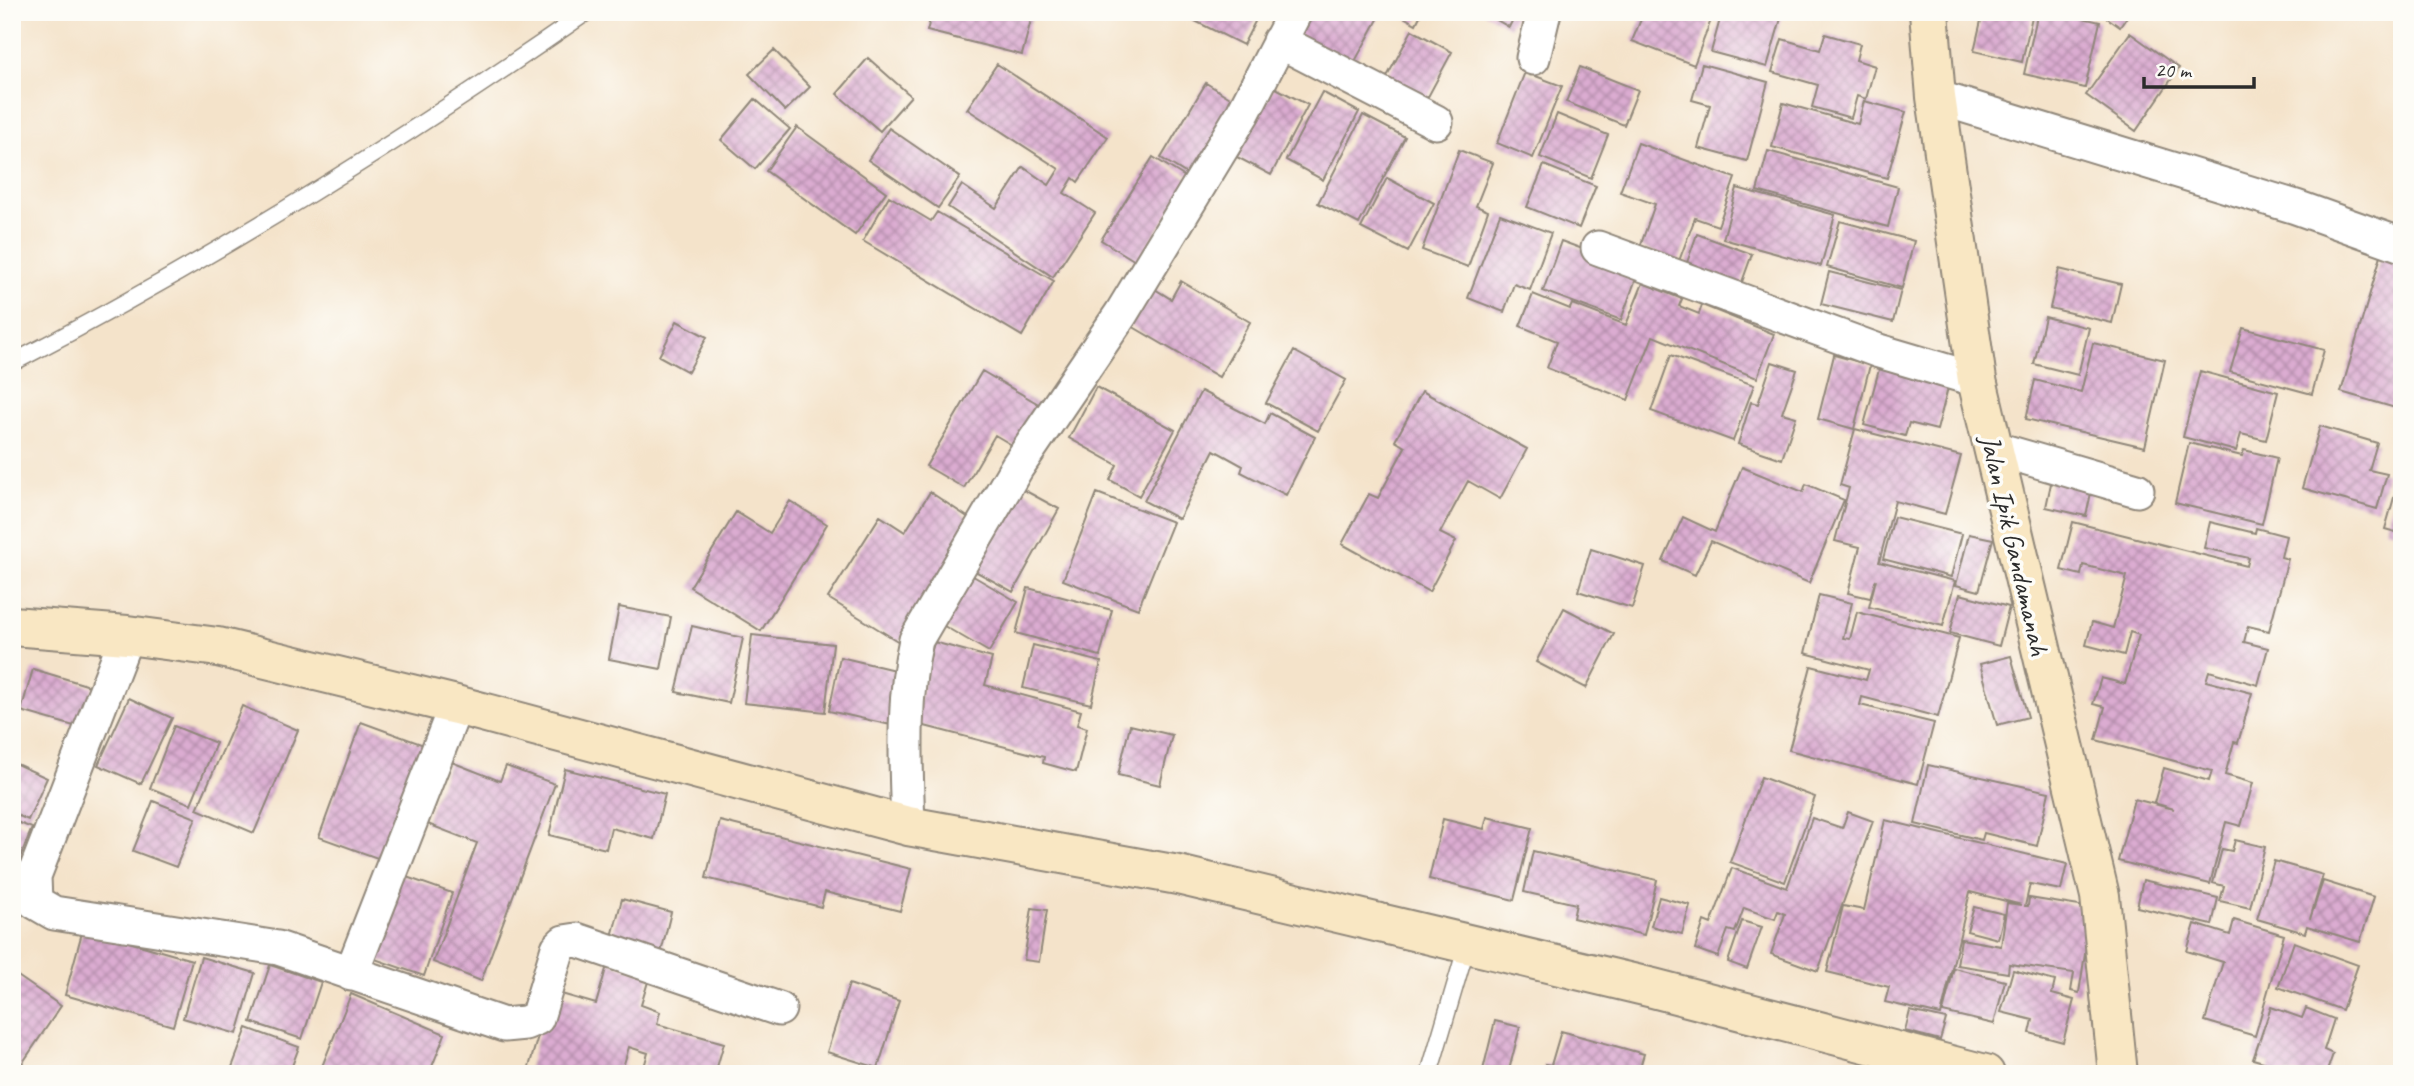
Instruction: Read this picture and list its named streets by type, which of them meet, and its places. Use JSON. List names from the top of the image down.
{
  "streets": {
    "street": ["Jalan Ipik Gandamanah"]
  },
  "scale_bar": "20 m"
}
